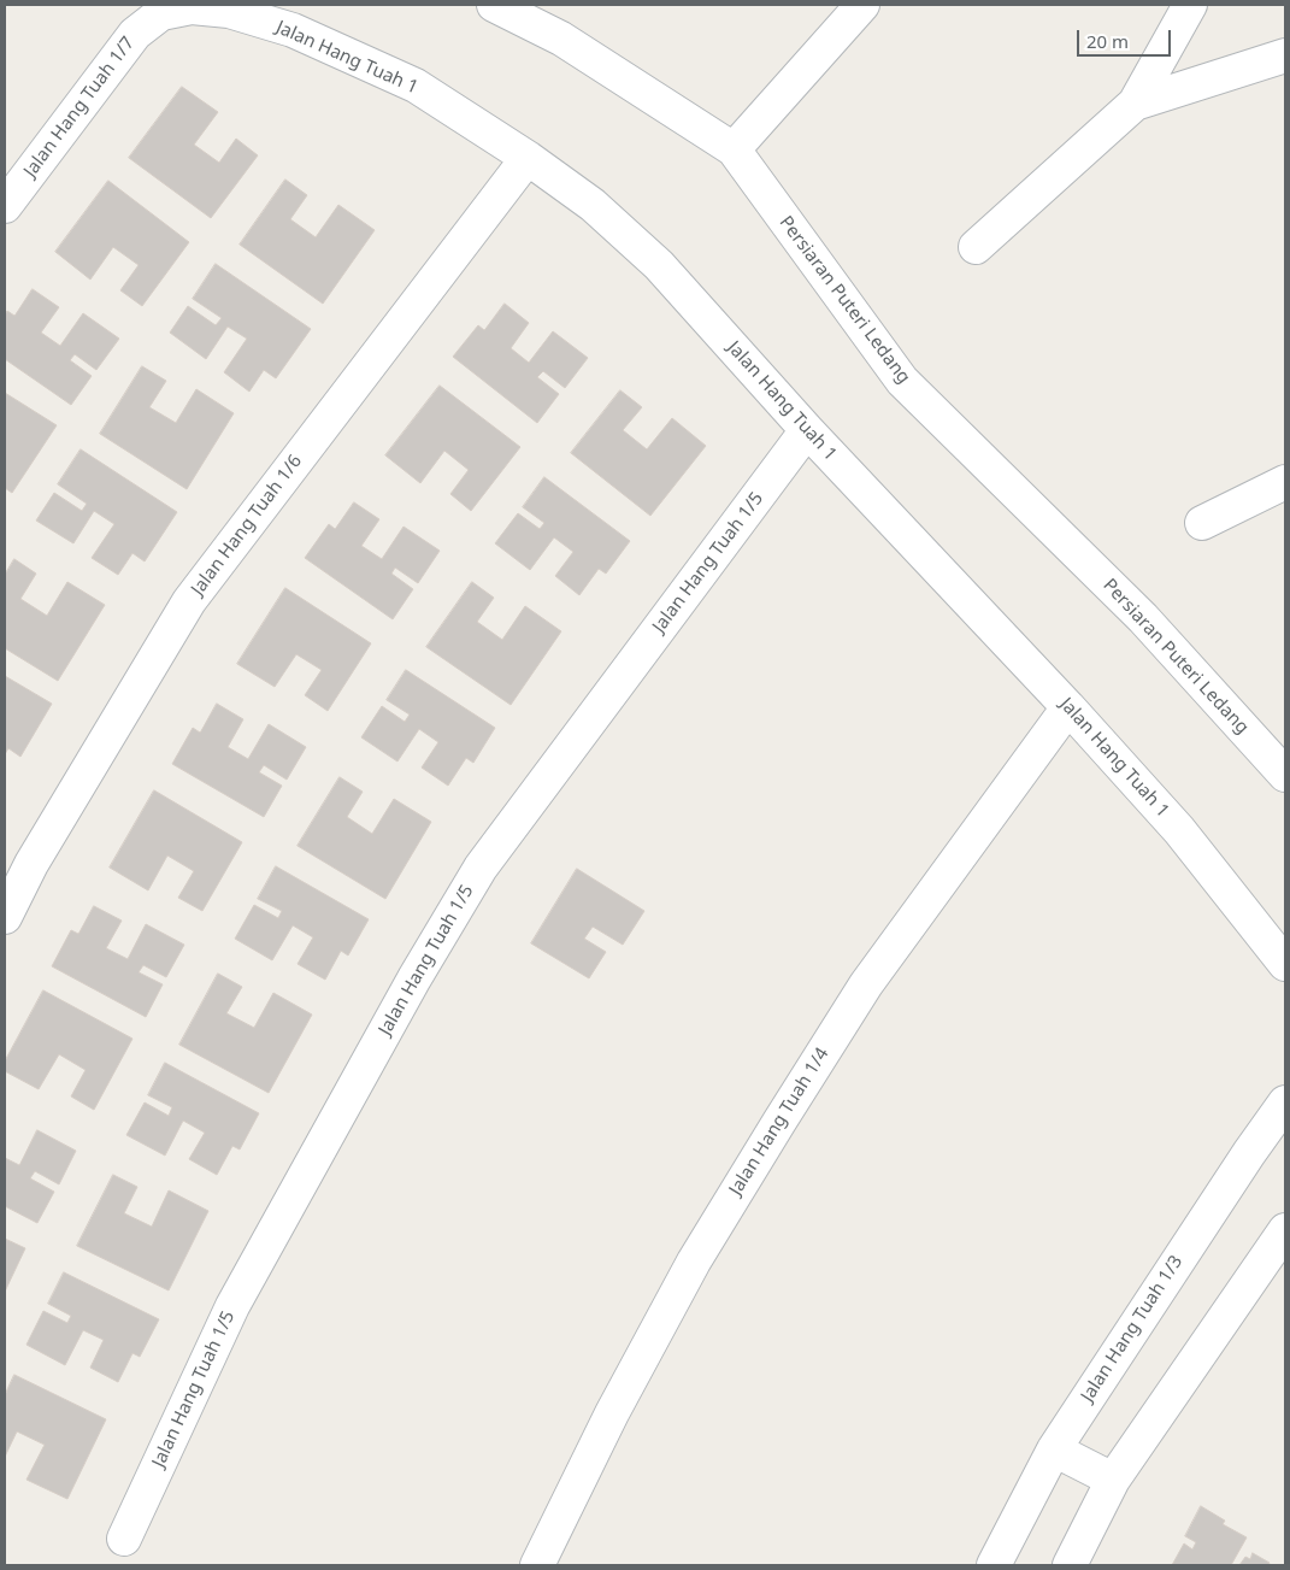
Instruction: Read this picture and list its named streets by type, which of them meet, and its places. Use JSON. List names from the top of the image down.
{
  "streets": {
    "street": [
      "Jalan Hang Tuah 1",
      "Jalan Hang Tuah 1/7",
      "Persiaran Puteri Ledang",
      "Jalan Hang Tuah 1/6",
      "Jalan Hang Tuah 1/5",
      "Jalan Hang Tuah 1/4",
      "Jalan Hang Tuah 1/3"
    ]
  },
  "crossings": [
    ["Jalan Hang Tuah 1", "Jalan Hang Tuah 1/7"],
    ["Jalan Hang Tuah 1", "Jalan Hang Tuah 1/6"],
    ["Jalan Hang Tuah 1", "Jalan Hang Tuah 1/5"],
    ["Jalan Hang Tuah 1", "Jalan Hang Tuah 1/4"]
  ],
  "scale_bar": "20 m"
}
